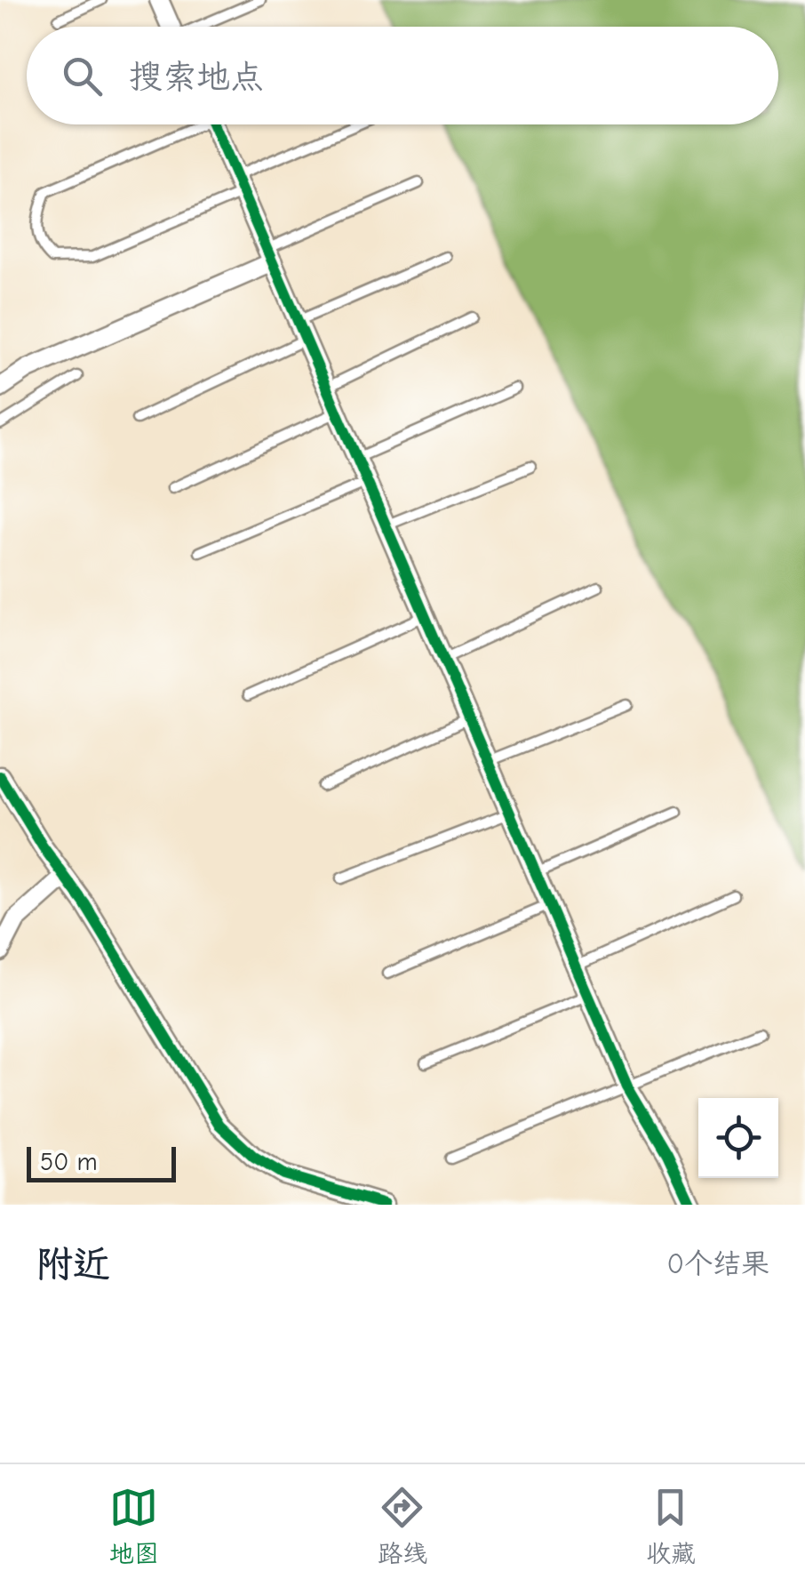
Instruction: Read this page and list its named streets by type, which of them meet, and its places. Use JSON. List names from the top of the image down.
{
  "scale_bar": "50 m",
  "page": {
    "search": "搜索地点",
    "scale": "50 m",
    "heading": ["附近", "0个结果"],
    "nav": ["地图", "路线", "收藏"]
  }
}
